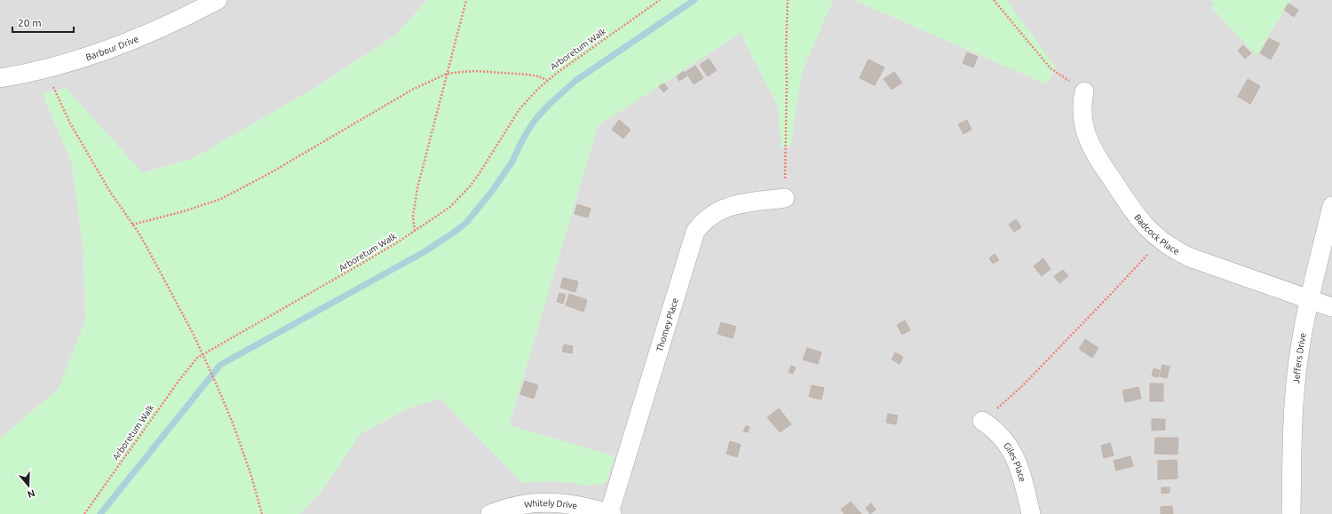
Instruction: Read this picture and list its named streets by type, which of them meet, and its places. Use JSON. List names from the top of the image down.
{
  "streets": {
    "street": [
      "Barbour Drive",
      "Badcock Place",
      "Thomey Place",
      "Jeffers Drive",
      "Giles Place",
      "Whitely Drive"
    ],
    "path": ["Arboretum Walk"]
  },
  "crossings": [
    ["Badcock Place", "Jeffers Drive"],
    ["Thomey Place", "Whitely Drive"]
  ],
  "scale_bar": "20 m",
  "north": "bottom"
}
